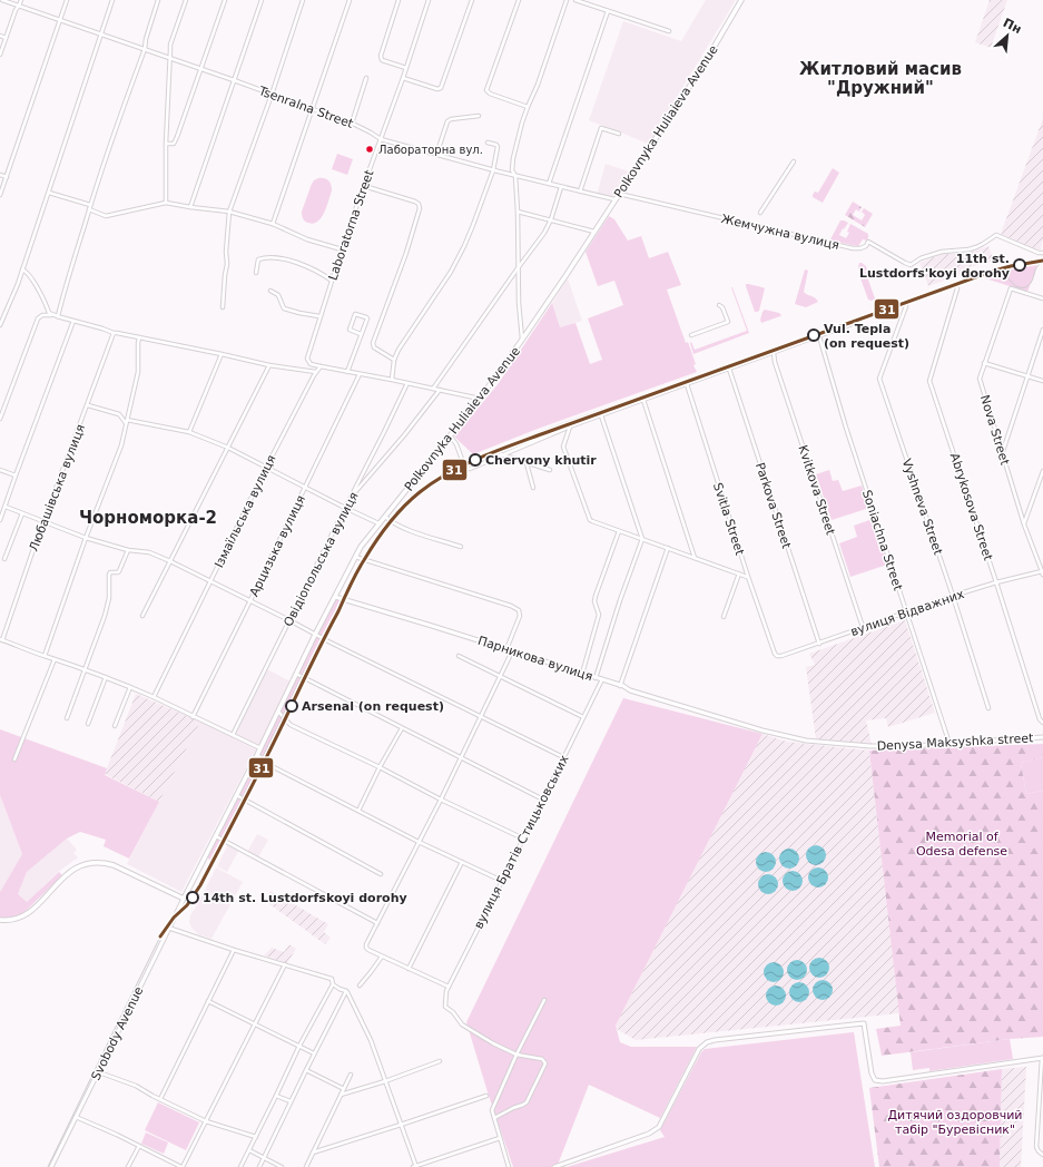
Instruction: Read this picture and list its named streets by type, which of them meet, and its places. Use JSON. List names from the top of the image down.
{
  "streets": {
    "main road": ["Polkovnyka Huliaieva Avenue"],
    "street": [
      "Tsenralna Street",
      "Laboratorna Street",
      "Жемчужна вулиця",
      "Nova Street",
      "Любашівська вулиця",
      "Kvitkova Street",
      "Parkova Street",
      "Vyshneva Street",
      "Abrykosova Street",
      "Ізмаїльська вулиця",
      "Svitla Street",
      "Soniachna Street",
      "Арцизька вулиця",
      "Овідіопольська вулиця",
      "вулиця Відважних",
      "Парникова вулиця",
      "Denysa Maksyshka street",
      "вулиця Братів Стицьковських",
      "Svobody Avenue"
    ]
  },
  "crossings": [
    ["Tsenralna Street", "Polkovnyka Huliaieva Avenue"],
    ["Tsenralna Street", "Laboratorna Street"],
    ["Polkovnyka Huliaieva Avenue", "Жемчужна вулиця"],
    ["Polkovnyka Huliaieva Avenue", "Парникова вулиця"],
    ["Polkovnyka Huliaieva Avenue", "Svobody Avenue"],
    ["Laboratorna Street", "Ізмаїльська вулиця"],
    ["Nova Street", "вулиця Відважних"],
    ["Kvitkova Street", "вулиця Відважних"],
    ["Parkova Street", "вулиця Відважних"],
    ["Vyshneva Street", "вулиця Відважних"],
    ["Abrykosova Street", "вулиця Відважних"],
    ["Svitla Street", "вулиця Відважних"],
    ["Soniachna Street", "вулиця Відважних"],
    ["Soniachna Street", "Denysa Maksyshka street"],
    ["Парникова вулиця", "Denysa Maksyshka street"],
    ["Парникова вулиця", "вулиця Братів Стицьковських"]
  ],
  "districts": ["Житловий масив \"Дружний\"", "Чорноморка-2"],
  "parks": ["Memorial of Odesa defense", "Дитячий оздоровчий табір \"Буревісник\""],
  "places": [
    "Лабораторна вул.",
    "11th st. Lustdorfs'koyi dorohy",
    "Vul. Tepla (on request)",
    "Chervony khutir",
    "Arsenal (on request)",
    "14th st. Lustdorfskoyi dorohy"
  ],
  "lines": ["transit line 31"],
  "north": "top right"
}
